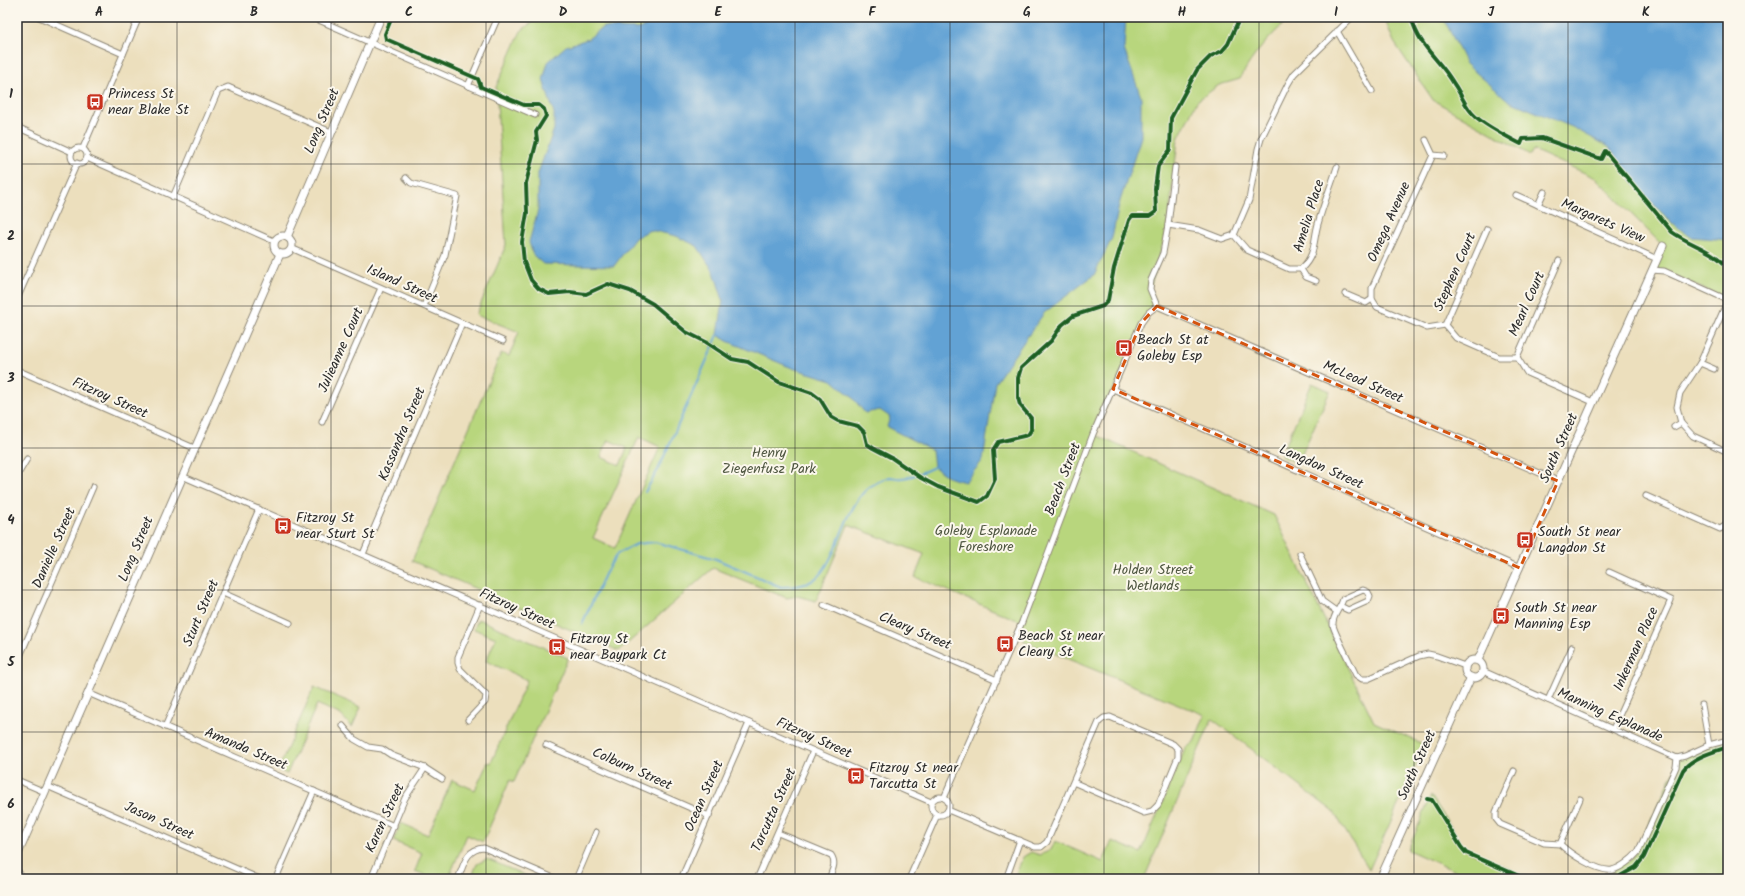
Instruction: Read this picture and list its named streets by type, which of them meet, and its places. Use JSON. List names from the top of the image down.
{
  "streets": {
    "street": [
      "Long Street",
      "Amelia Place",
      "Margarets View",
      "Omega Avenue",
      "Stephen Court",
      "Island Street",
      "Mearl Court",
      "Julieanne Court",
      "McLeod Street",
      "Fitzroy Street",
      "Kassandra Street",
      "South Street",
      "Langdon Street",
      "Beach Street",
      "Danielle Street",
      "Sturt Street",
      "Cleary Street",
      "Inkerman Place",
      "Manning Esplanade",
      "Amanda Street",
      "Colburn Street",
      "Ocean Street",
      "Tarcutta Street",
      "Karen Street",
      "Jason Street"
    ]
  },
  "crossings": [
    ["Long Street", "Island Street"],
    ["Long Street", "Fitzroy Street"],
    ["Long Street", "Amanda Street"],
    ["Long Street", "Jason Street"],
    ["Margarets View", "South Street"],
    ["Island Street", "Julieanne Court"],
    ["Island Street", "Kassandra Street"],
    ["McLeod Street", "South Street"],
    ["McLeod Street", "Beach Street"],
    ["Fitzroy Street", "Kassandra Street"],
    ["Fitzroy Street", "Beach Street"],
    ["Fitzroy Street", "Sturt Street"],
    ["Fitzroy Street", "Ocean Street"],
    ["Fitzroy Street", "Tarcutta Street"],
    ["South Street", "Langdon Street"],
    ["South Street", "Manning Esplanade"],
    ["Langdon Street", "Beach Street"],
    ["Beach Street", "Cleary Street"],
    ["Sturt Street", "Amanda Street"],
    ["Inkerman Place", "Manning Esplanade"],
    ["Amanda Street", "Karen Street"],
    ["Colburn Street", "Ocean Street"]
  ],
  "parks": ["Henry Ziegenfusz Park", "Goleby Esplanade Foreshore", "Holden Street Wetlands"],
  "places": {
    "bus stop": [
      "Princess St near Blake St",
      "Beach St at Goleby Esp",
      "Fitzroy St near Sturt St",
      "South St near Langdon St",
      "South St near Manning Esp",
      "Beach St near Cleary St",
      "Fitzroy St near Baypark Ct",
      "Fitzroy St near Tarcutta St"
    ]
  },
  "grid": {
    "columns": [
      "A",
      "B",
      "C",
      "D",
      "E",
      "F",
      "G",
      "H",
      "I",
      "J",
      "K"
    ],
    "rows": [
      "1",
      "2",
      "3",
      "4",
      "5",
      "6"
    ]
  }
}
